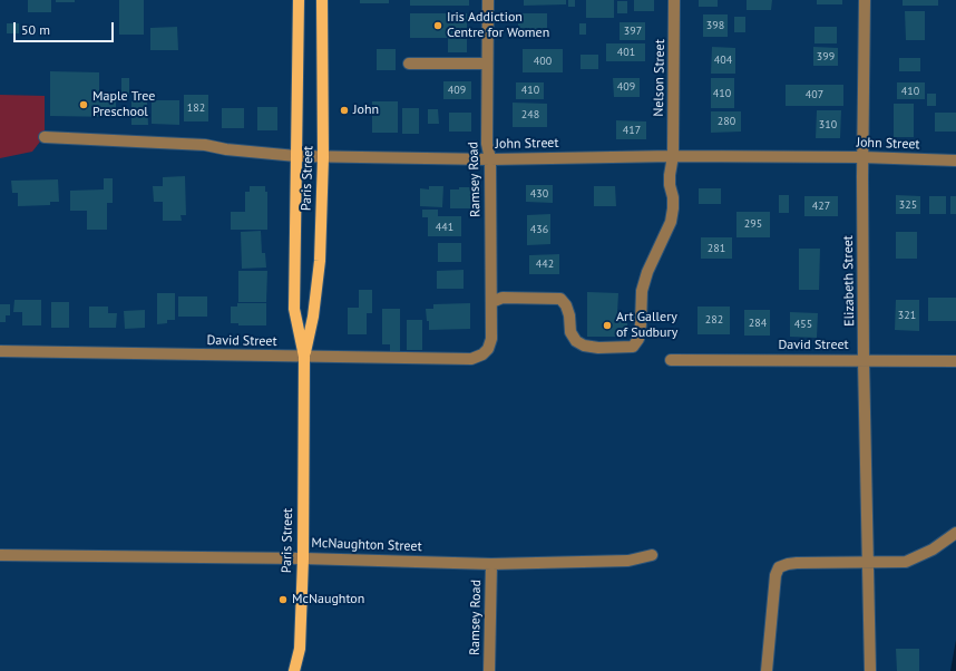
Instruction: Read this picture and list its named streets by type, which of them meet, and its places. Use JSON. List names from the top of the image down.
{
  "streets": {
    "main road": ["Paris Street"],
    "street": [
      "Nelson Street",
      "John Street",
      "Ramsey Road",
      "Elizabeth Street",
      "David Street",
      "McNaughton Street"
    ]
  },
  "crossings": [
    ["Nelson Street", "John Street"],
    ["Nelson Street", "Ramsey Road"],
    ["John Street", "Paris Street"],
    ["John Street", "Ramsey Road"],
    ["John Street", "Elizabeth Street"],
    ["Paris Street", "David Street"],
    ["Paris Street", "McNaughton Street"],
    ["Ramsey Road", "David Street"],
    ["Ramsey Road", "McNaughton Street"],
    ["Elizabeth Street", "David Street"]
  ],
  "places": [
    "Iris Addiction Centre for Women",
    "Maple Tree Preschool",
    "John",
    "Art Gallery of Sudbury",
    "McNaughton"
  ],
  "house_numbers": [
    "398",
    "397",
    "401",
    "399",
    "404",
    "400",
    "409",
    "409",
    "410",
    "410",
    "410",
    "407",
    "182",
    "248",
    "280",
    "310",
    "417",
    "430",
    "325",
    "427",
    "295",
    "441",
    "436",
    "281",
    "442",
    "321",
    "282",
    "284",
    "455"
  ],
  "scale_bar": "50 m"
}
